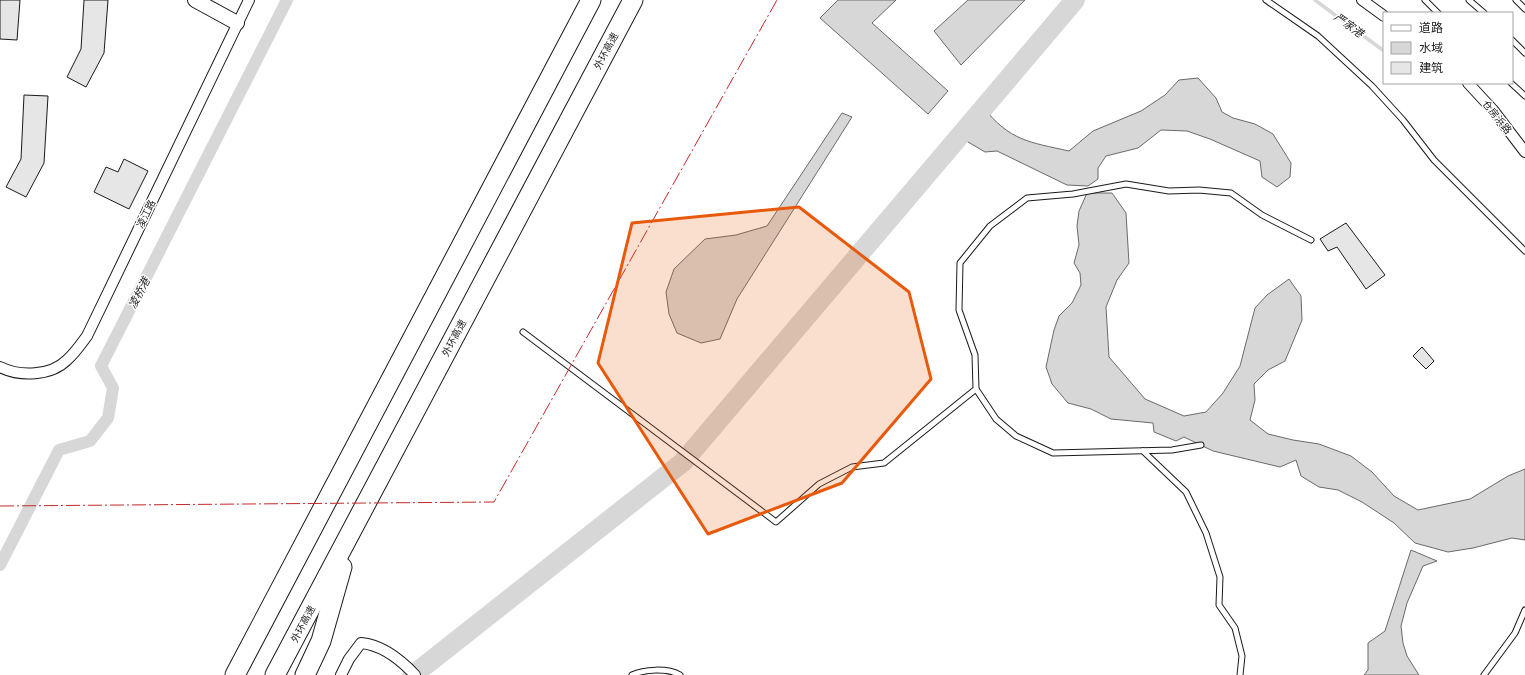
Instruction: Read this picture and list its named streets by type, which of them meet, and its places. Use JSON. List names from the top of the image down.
{
  "streets": {
    "highway": ["外环高速"],
    "street": ["仓房浜路", "凌江路"]
  },
  "water": ["严家港", "凌桥港"],
  "legend": ["道路", "水域", "建筑"]
}
